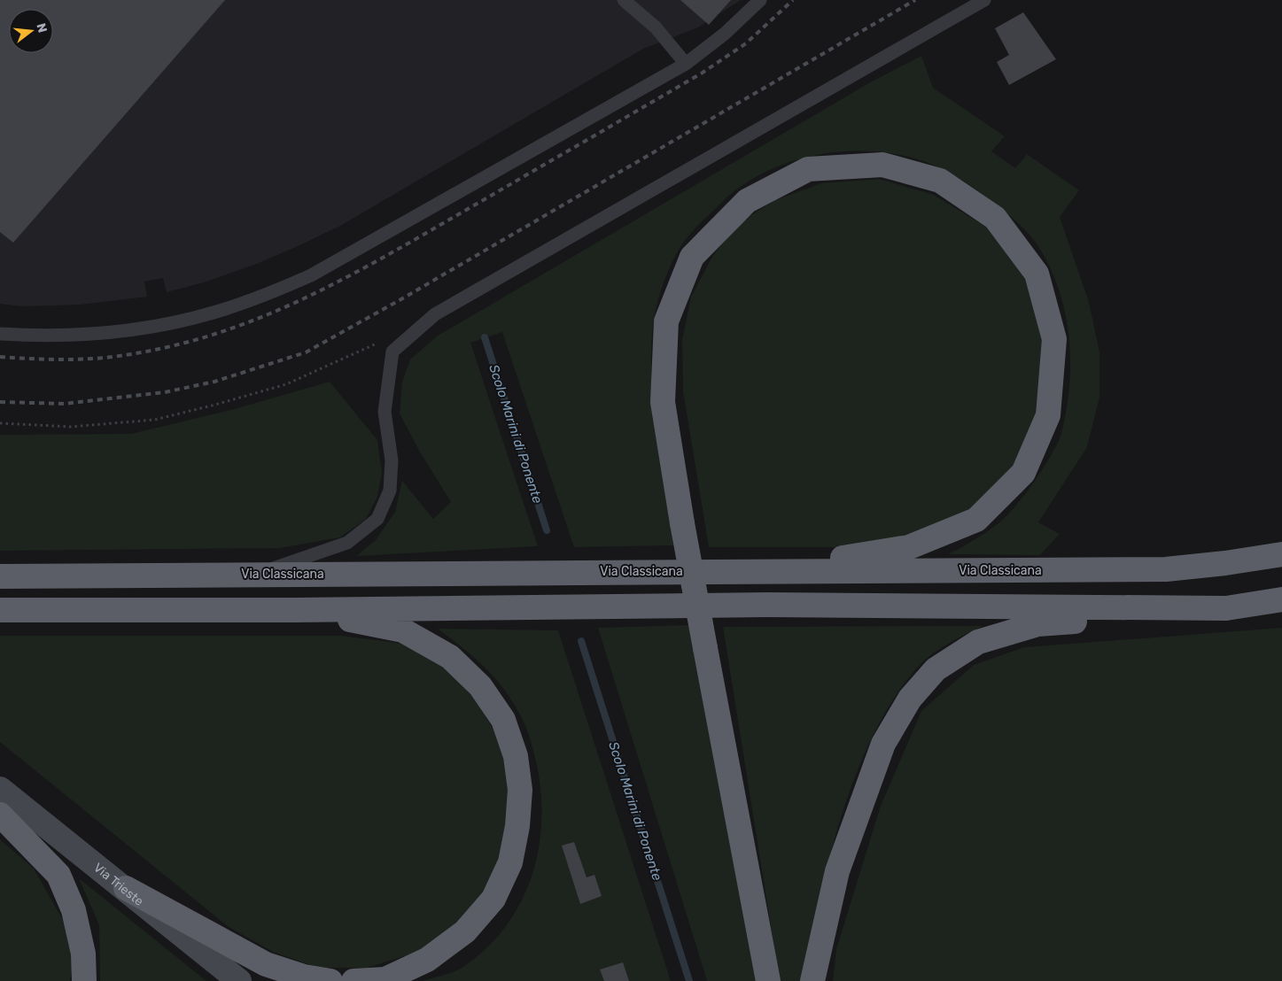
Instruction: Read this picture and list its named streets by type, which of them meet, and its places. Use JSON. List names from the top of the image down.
{
  "streets": {
    "highway": ["Via Classicana"],
    "main road": ["Via Trieste"]
  },
  "water": ["Scolo Marini di Ponente"],
  "north": "right"
}
